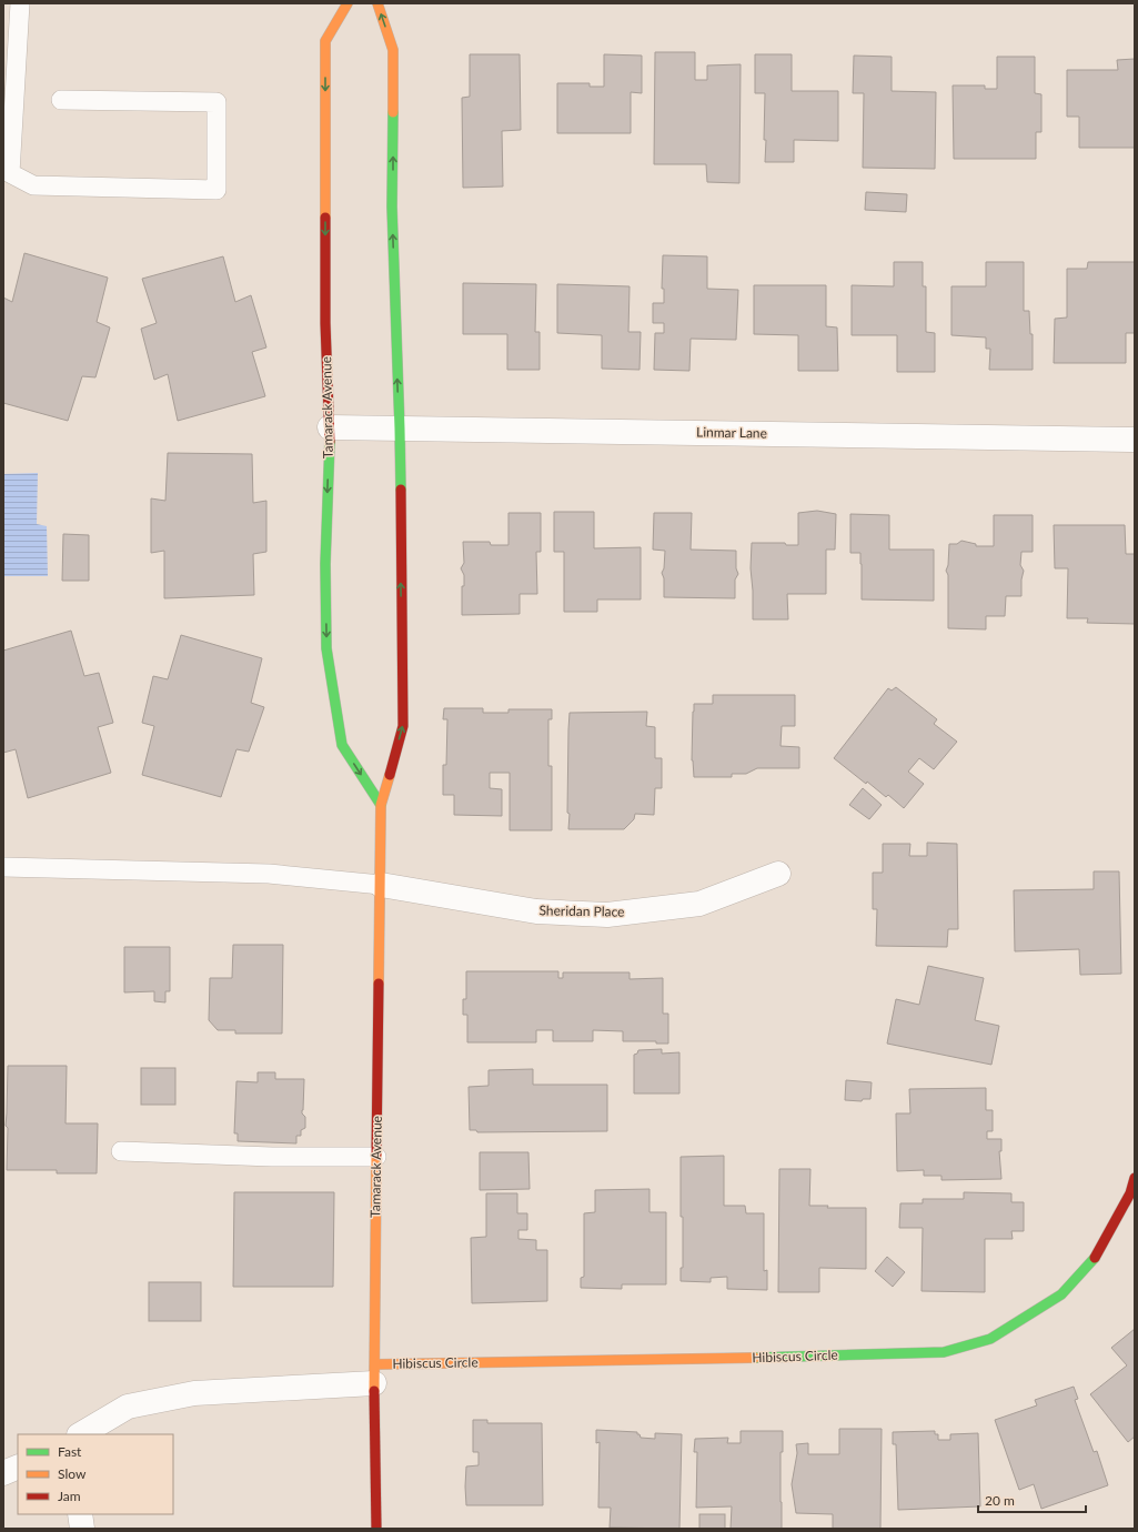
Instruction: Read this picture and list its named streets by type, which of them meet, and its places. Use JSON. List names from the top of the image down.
{
  "streets": {
    "main road": ["Tamarack Avenue", "Hibiscus Circle"],
    "street": ["Linmar Lane", "Sheridan Place"]
  },
  "crossings": [
    ["Tamarack Avenue", "Linmar Lane"],
    ["Tamarack Avenue", "Sheridan Place"],
    ["Tamarack Avenue", "Hibiscus Circle"]
  ],
  "legend": ["Fast", "Slow", "Jam"],
  "scale_bar": "20 m"
}
